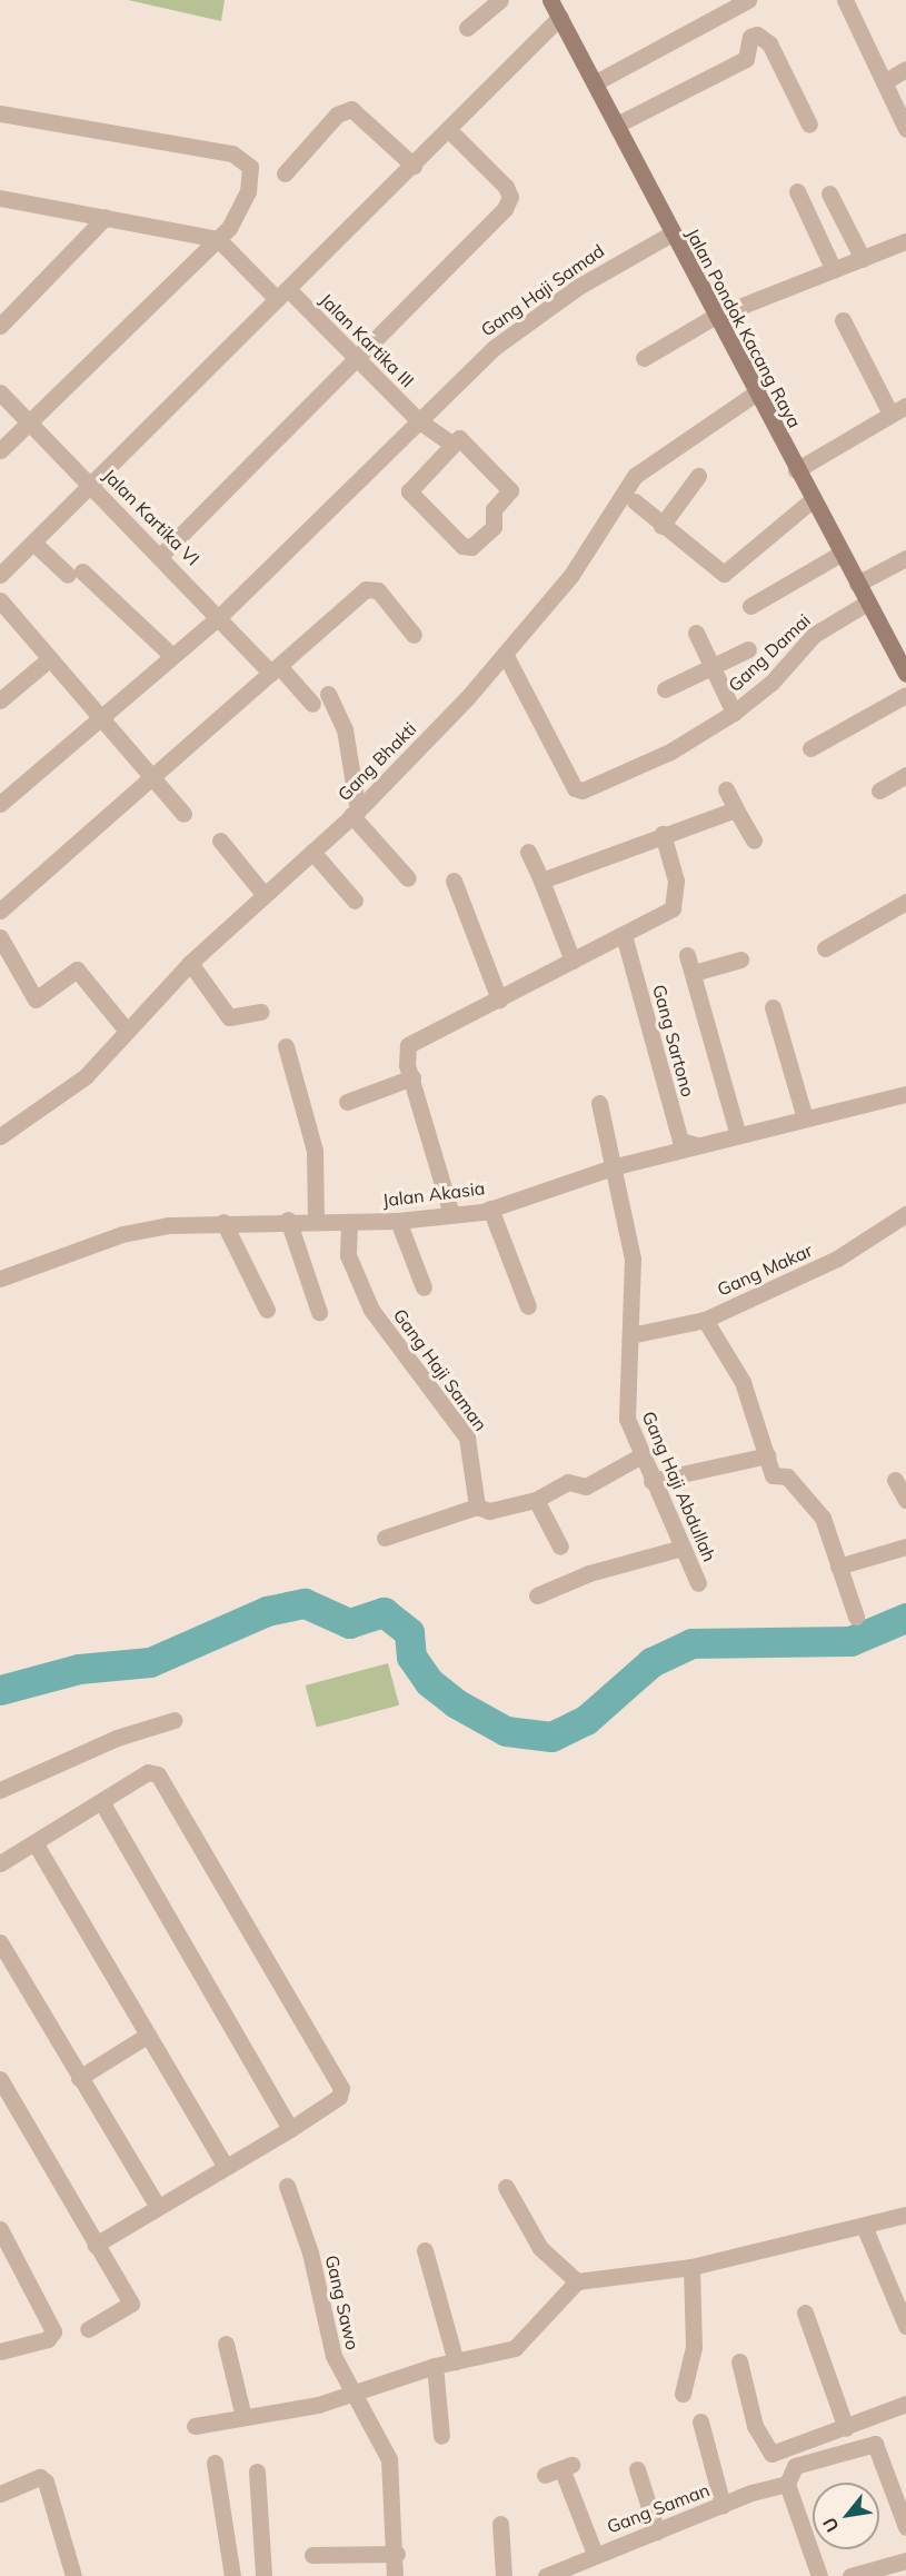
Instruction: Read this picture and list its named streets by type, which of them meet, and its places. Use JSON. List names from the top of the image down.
{
  "streets": {
    "main road": ["Jalan Pondok Kacang Raya"],
    "street": [
      "Gang Haji Samad",
      "Jalan Kartika III",
      "Jalan Kartika VI",
      "Gang Damai",
      "Gang Bhakti",
      "Gang Sartono",
      "Jalan Akasia",
      "Gang Makar",
      "Gang Haji Saman",
      "Gang Haji Abdullah",
      "Gang Sawo",
      "Gang Saman"
    ]
  },
  "crossings": [
    ["Gang Haji Samad", "Jalan Pondok Kacang Raya"],
    ["Gang Haji Samad", "Jalan Kartika III"],
    ["Gang Haji Samad", "Jalan Kartika VI"],
    ["Jalan Pondok Kacang Raya", "Gang Damai"],
    ["Jalan Pondok Kacang Raya", "Gang Bhakti"],
    ["Gang Damai", "Gang Bhakti"],
    ["Gang Sartono", "Jalan Akasia"],
    ["Jalan Akasia", "Gang Haji Saman"],
    ["Jalan Akasia", "Gang Haji Abdullah"],
    ["Gang Makar", "Gang Haji Abdullah"]
  ],
  "north": "bottom left"
}
